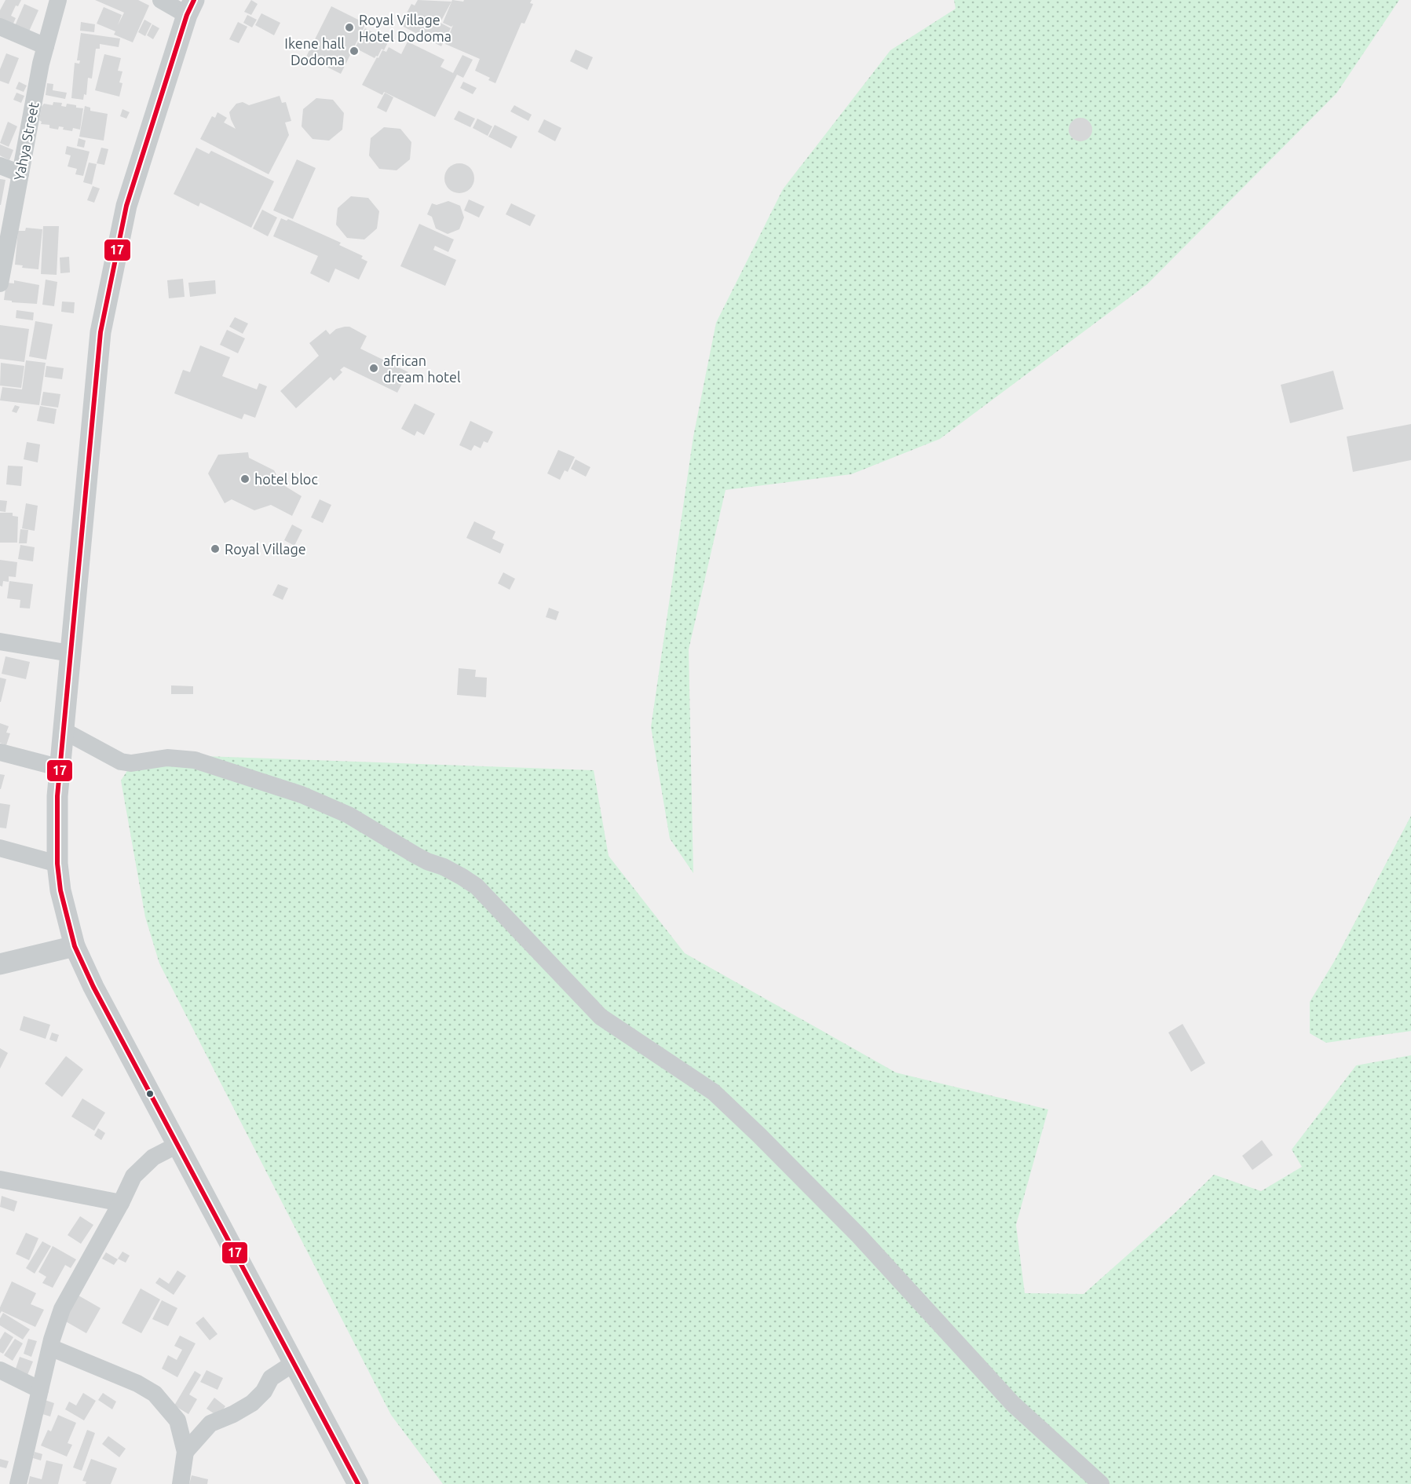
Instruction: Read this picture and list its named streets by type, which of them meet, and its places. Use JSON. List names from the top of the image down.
{
  "streets": {
    "street": ["Yahya Street"]
  },
  "places": [
    "Royal Village Hotel Dodoma",
    "Ikene hall Dodoma",
    "african dream hotel",
    "hotel bloc",
    "Royal Village"
  ],
  "lines": ["transit line 17"]
}
